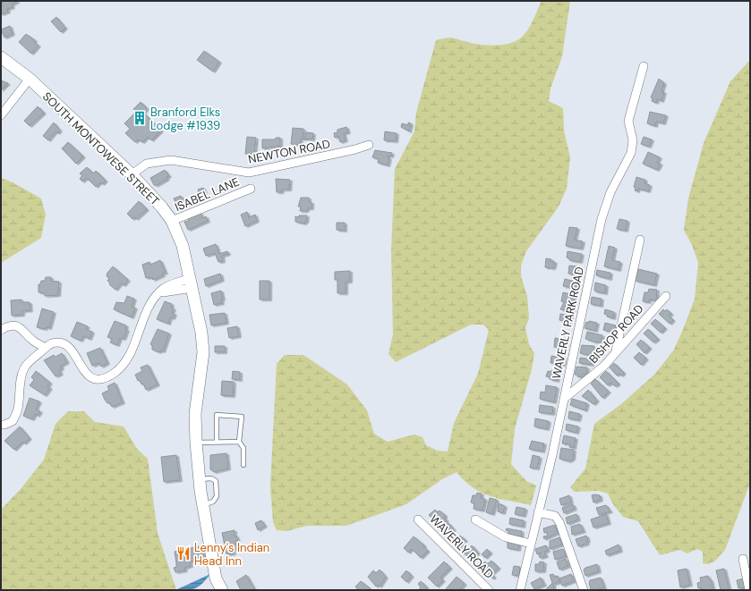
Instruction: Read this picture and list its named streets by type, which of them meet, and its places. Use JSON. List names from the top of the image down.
{
  "streets": {
    "main road": ["SOUTH MONTOWESE STREET"],
    "street": [
      "NEWTON ROAD",
      "ISABEL LANE",
      "WAVERLY PARK ROAD",
      "BISHOP ROAD",
      "WAVERLY ROAD"
    ]
  },
  "crossings": [
    ["SOUTH MONTOWESE STREET", "NEWTON ROAD"],
    ["SOUTH MONTOWESE STREET", "ISABEL LANE"],
    ["WAVERLY PARK ROAD", "BISHOP ROAD"]
  ],
  "places": {
    "building": ["Branford Elks Lodge #1939"],
    "restaurant": ["Lenny's Indian Head Inn"]
  }
}
